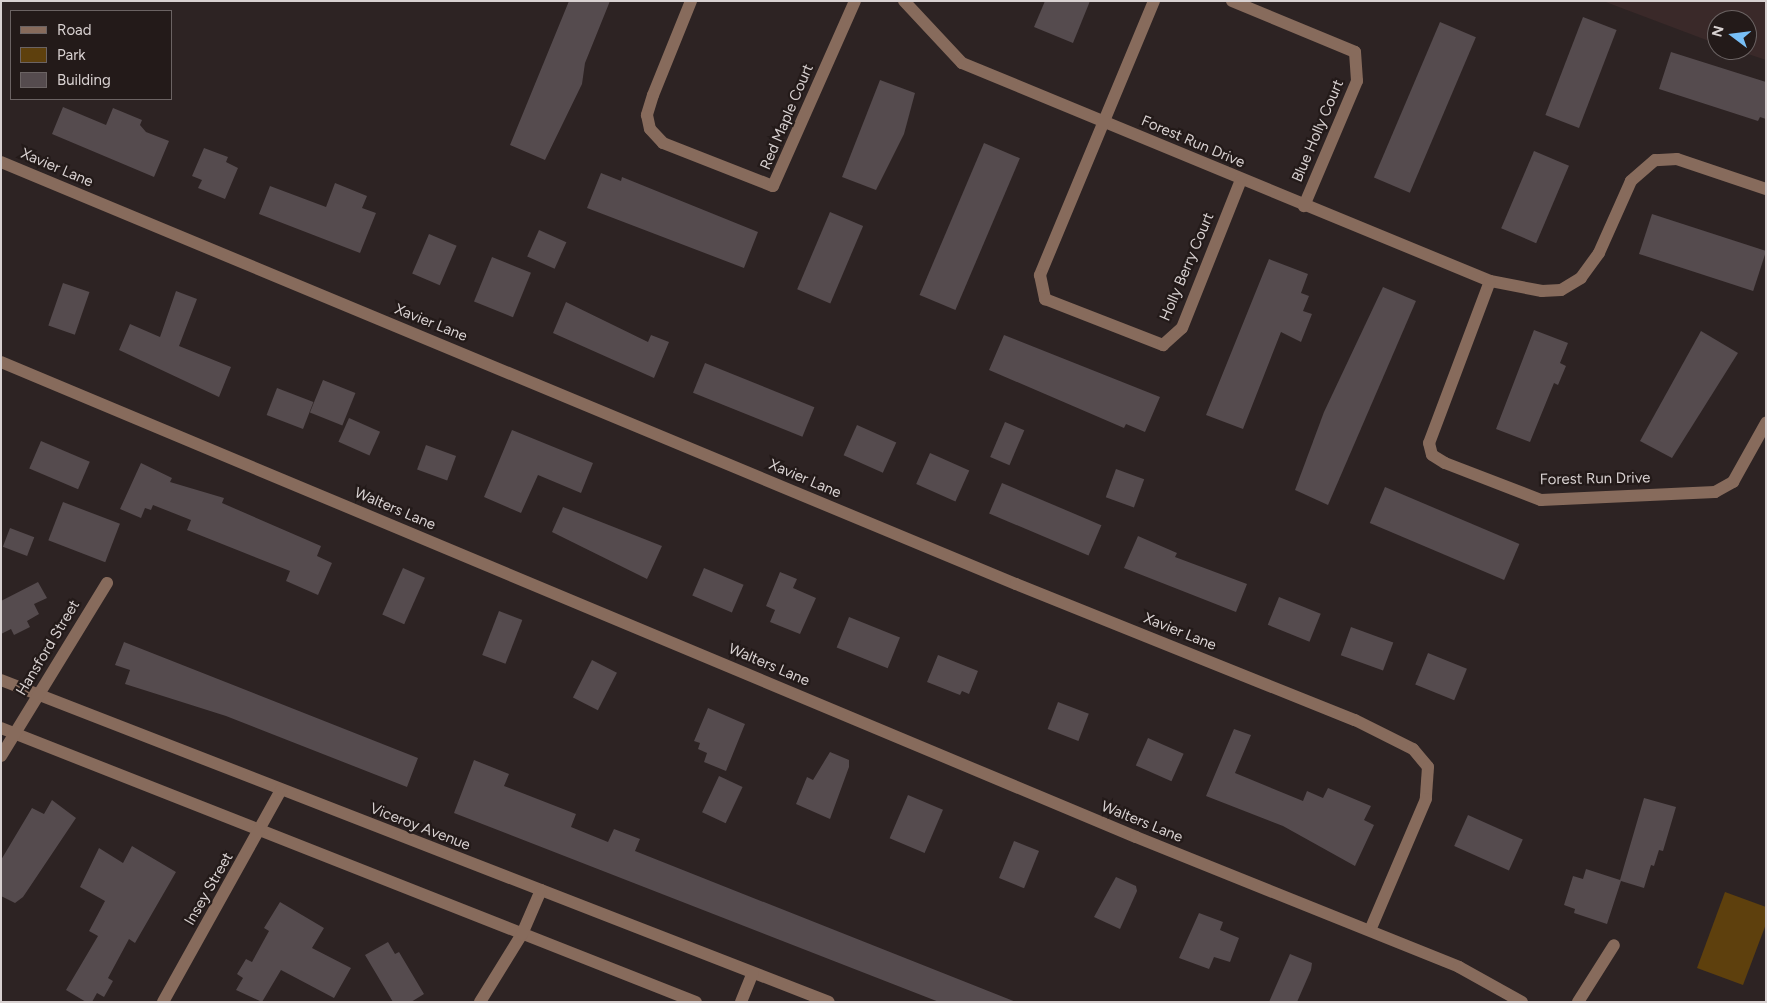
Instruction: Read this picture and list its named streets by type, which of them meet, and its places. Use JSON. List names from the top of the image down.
{
  "streets": {
    "street": [
      "Red Maple Court",
      "Blue Holly Court",
      "Forest Run Drive",
      "Xavier Lane",
      "Holly Berry Court",
      "Walters Lane",
      "Hansford Street",
      "Viceroy Avenue",
      "Insey Street"
    ]
  },
  "crossings": [
    ["Blue Holly Court", "Forest Run Drive"],
    ["Forest Run Drive", "Holly Berry Court"],
    ["Xavier Lane", "Walters Lane"],
    ["Hansford Street", "Viceroy Avenue"],
    ["Viceroy Avenue", "Insey Street"]
  ],
  "legend": ["Road", "Park", "Building"],
  "north": "left"
}
